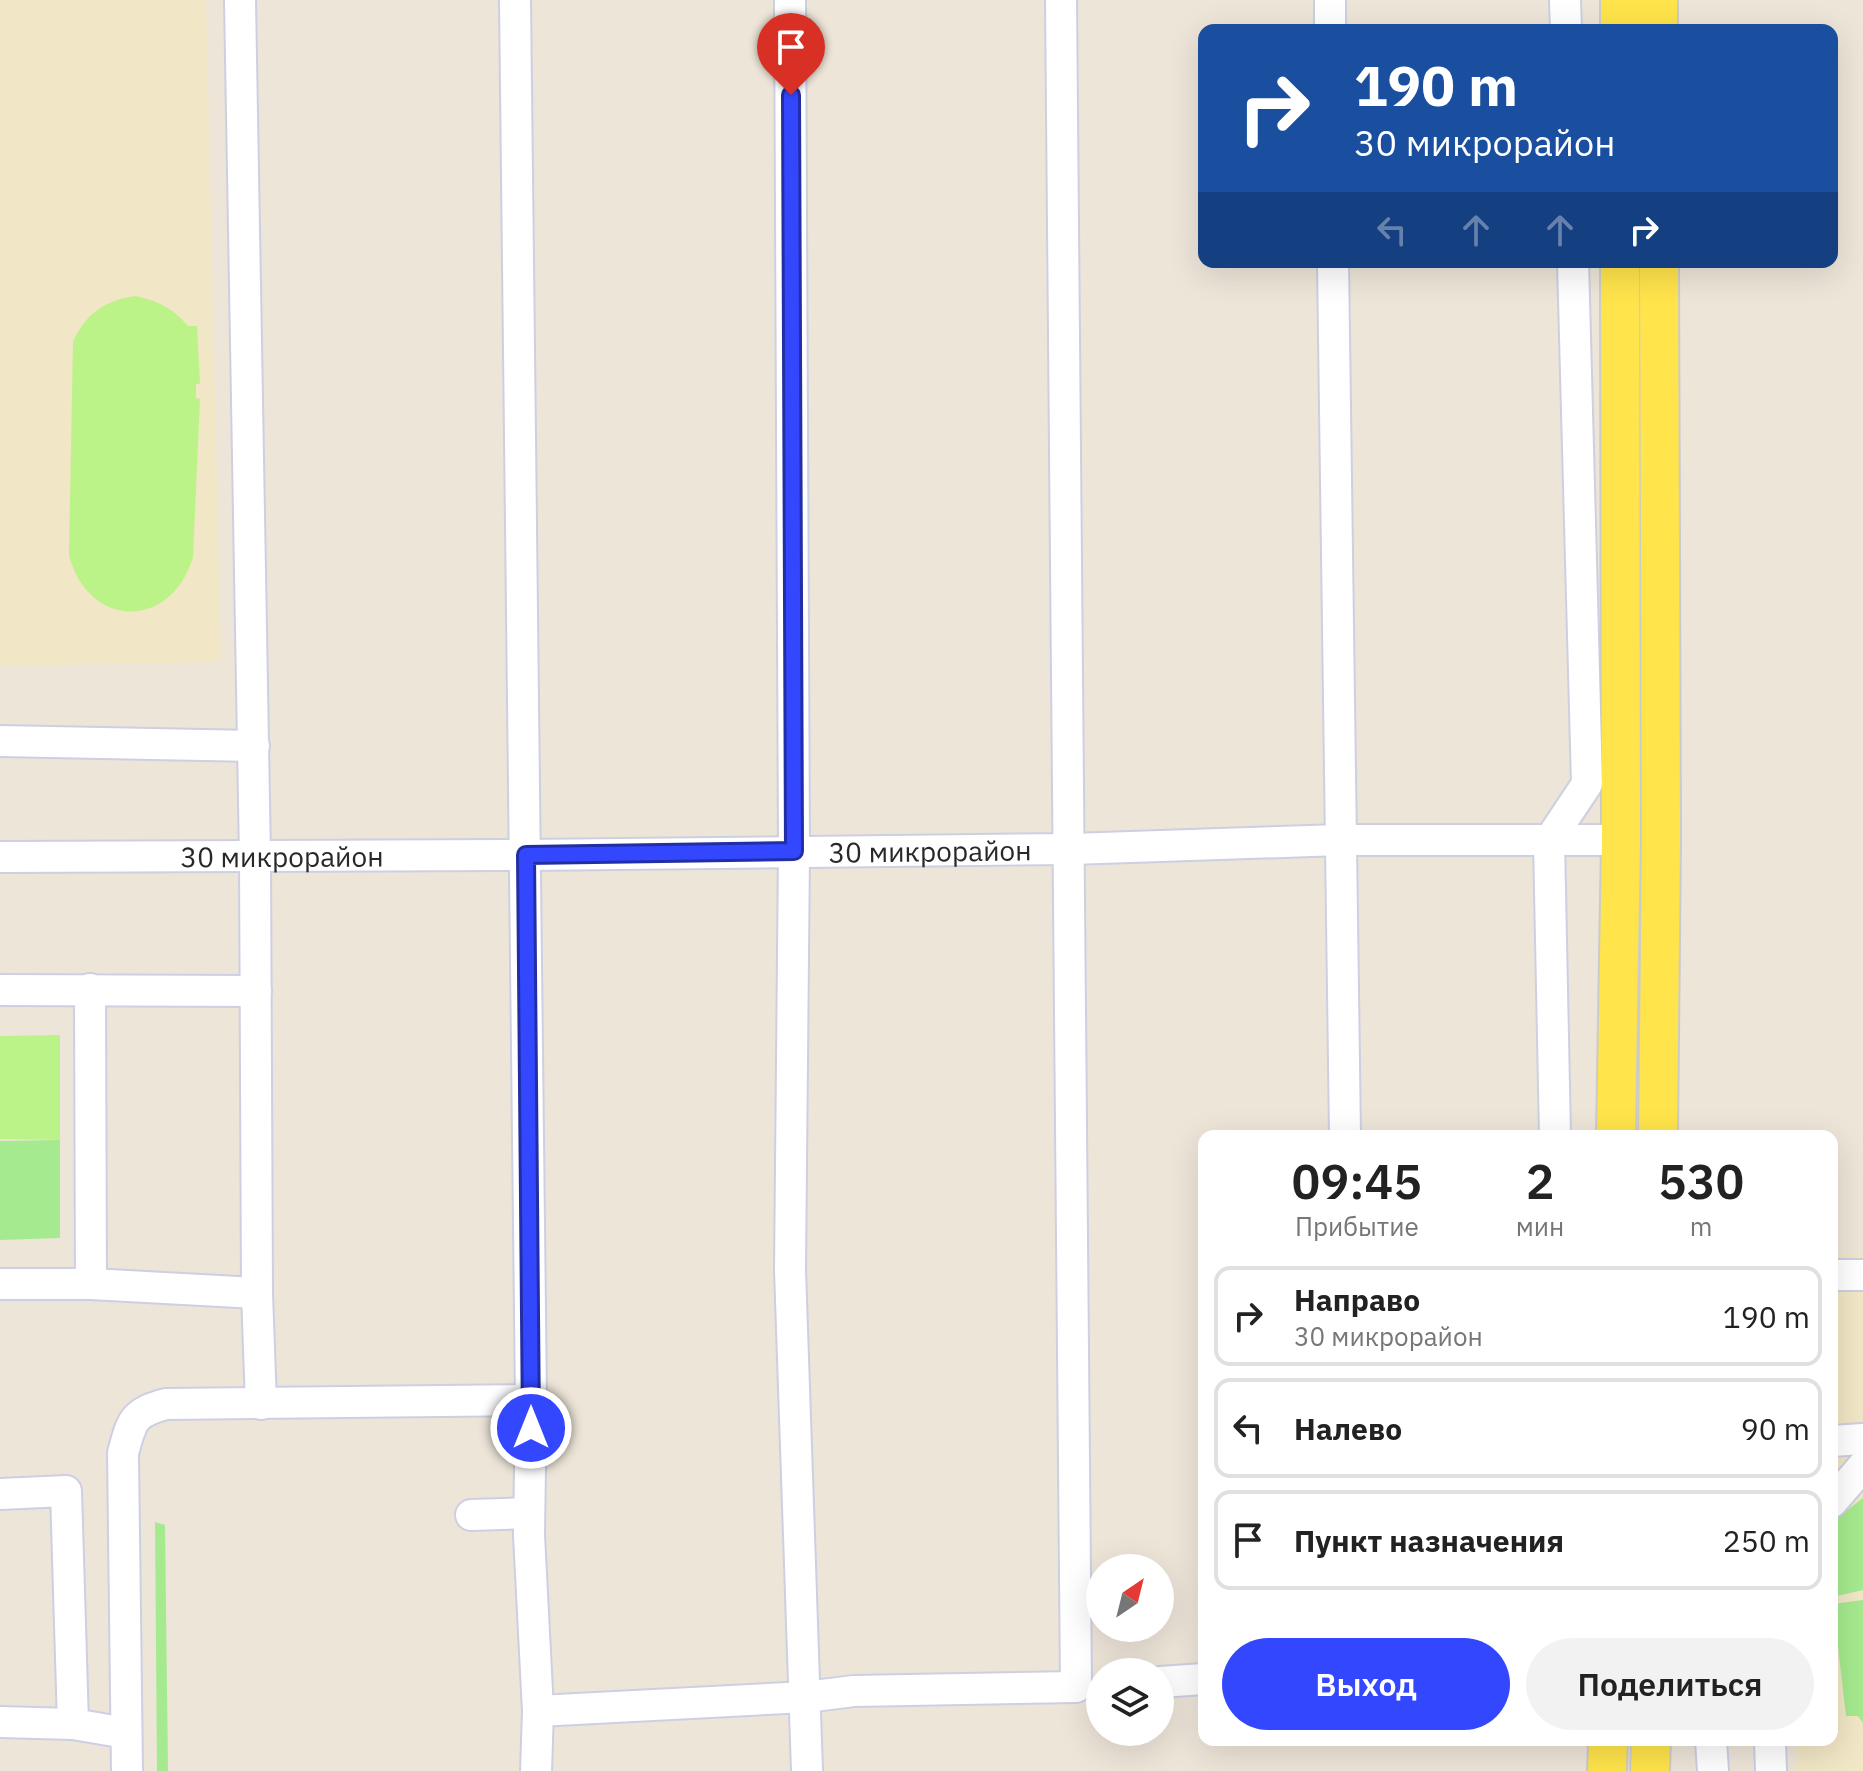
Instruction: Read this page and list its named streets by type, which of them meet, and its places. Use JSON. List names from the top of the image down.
{
  "streets": {
    "street": ["30 микрорайон"]
  },
  "north": "top right",
  "page": {
    "turn": ["190 m", "30 микрорайон"],
    "eta": [
      "09:45",
      "Прибытие",
      "2",
      "мин",
      "530",
      "m"
    ],
    "list": [
      {
        "name": "Направо",
        "note": "30 микрорайон",
        "value": "190 m"
      },
      {
        "name": "Налево",
        "value": "90 m"
      },
      {
        "name": "Пункт назначения",
        "value": "250 m"
      }
    ],
    "buttons": ["Выход", "Поделиться"]
  }
}
